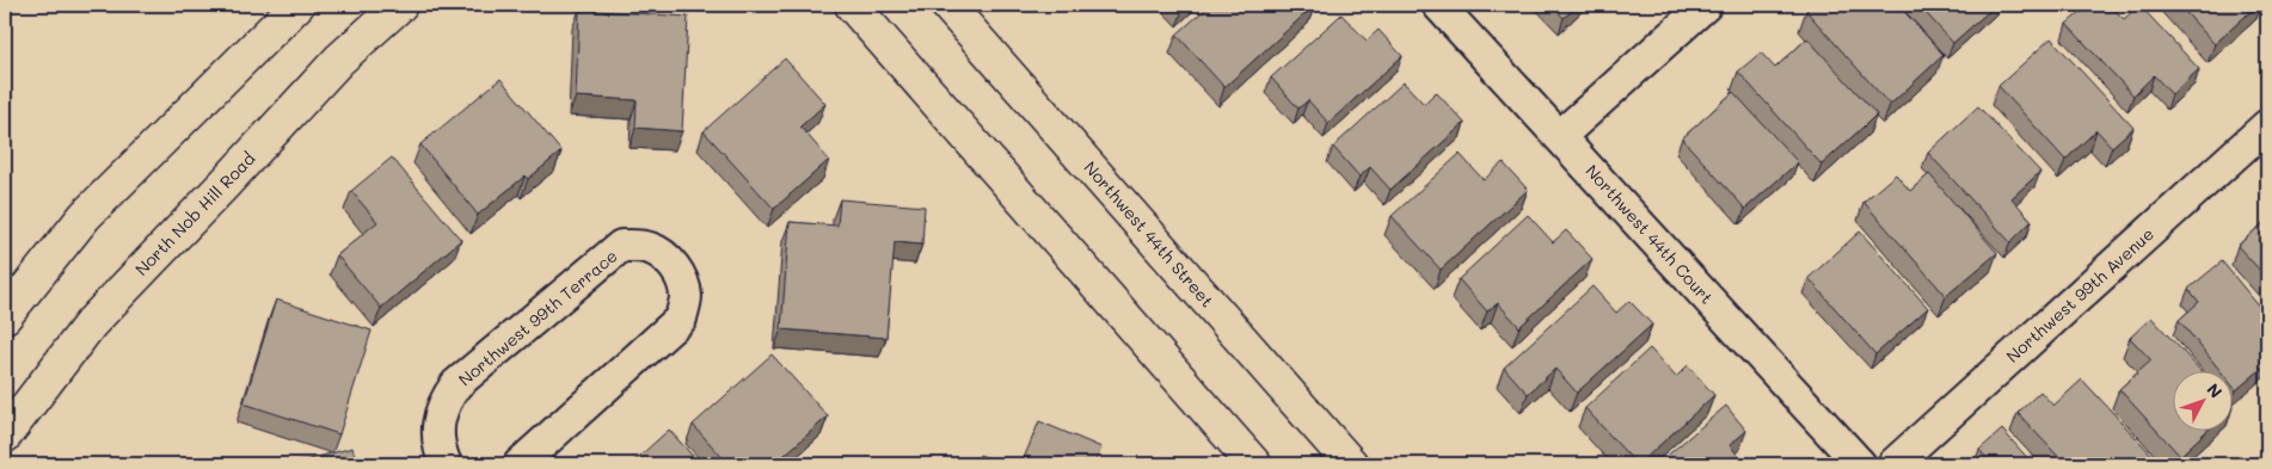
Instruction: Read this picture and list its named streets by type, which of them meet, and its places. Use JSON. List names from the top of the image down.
{
  "streets": {
    "street": [
      "North Nob Hill Road",
      "Northwest 44th Street",
      "Northwest 44th Court",
      "Northwest 99th Avenue",
      "Northwest 99th Terrace"
    ]
  },
  "north": "top right"
}
